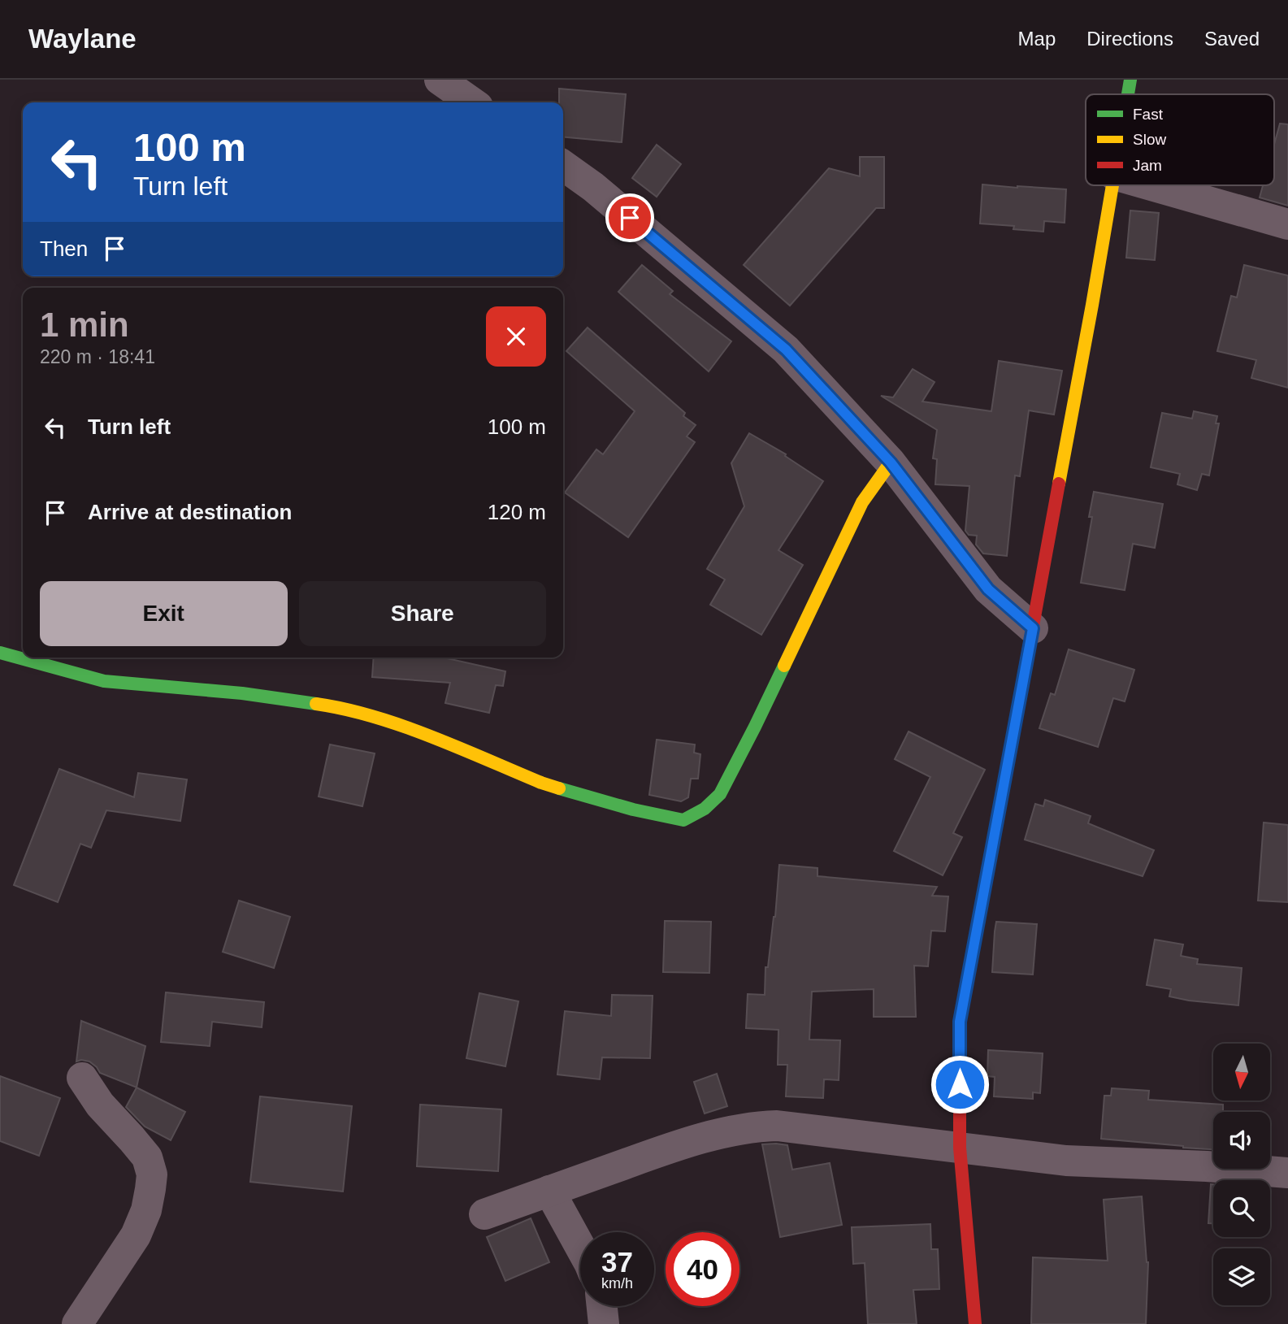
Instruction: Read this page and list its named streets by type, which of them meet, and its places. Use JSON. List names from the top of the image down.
{
  "legend": ["Fast", "Slow", "Jam"],
  "north": "bottom",
  "page": {
    "header": "Waylane",
    "nav": ["Map", "Directions", "Saved"],
    "turn": ["100 m", "Turn left"],
    "then": "Then",
    "heading": ["1 min", "220 m · 18:41"],
    "list": [
      {
        "name": "Turn left",
        "value": "100 m"
      },
      {
        "name": "Arrive at destination",
        "value": "120 m"
      }
    ],
    "buttons": ["Exit", "Share"],
    "speed": "37 km/h",
    "limit": "40"
  }
}
